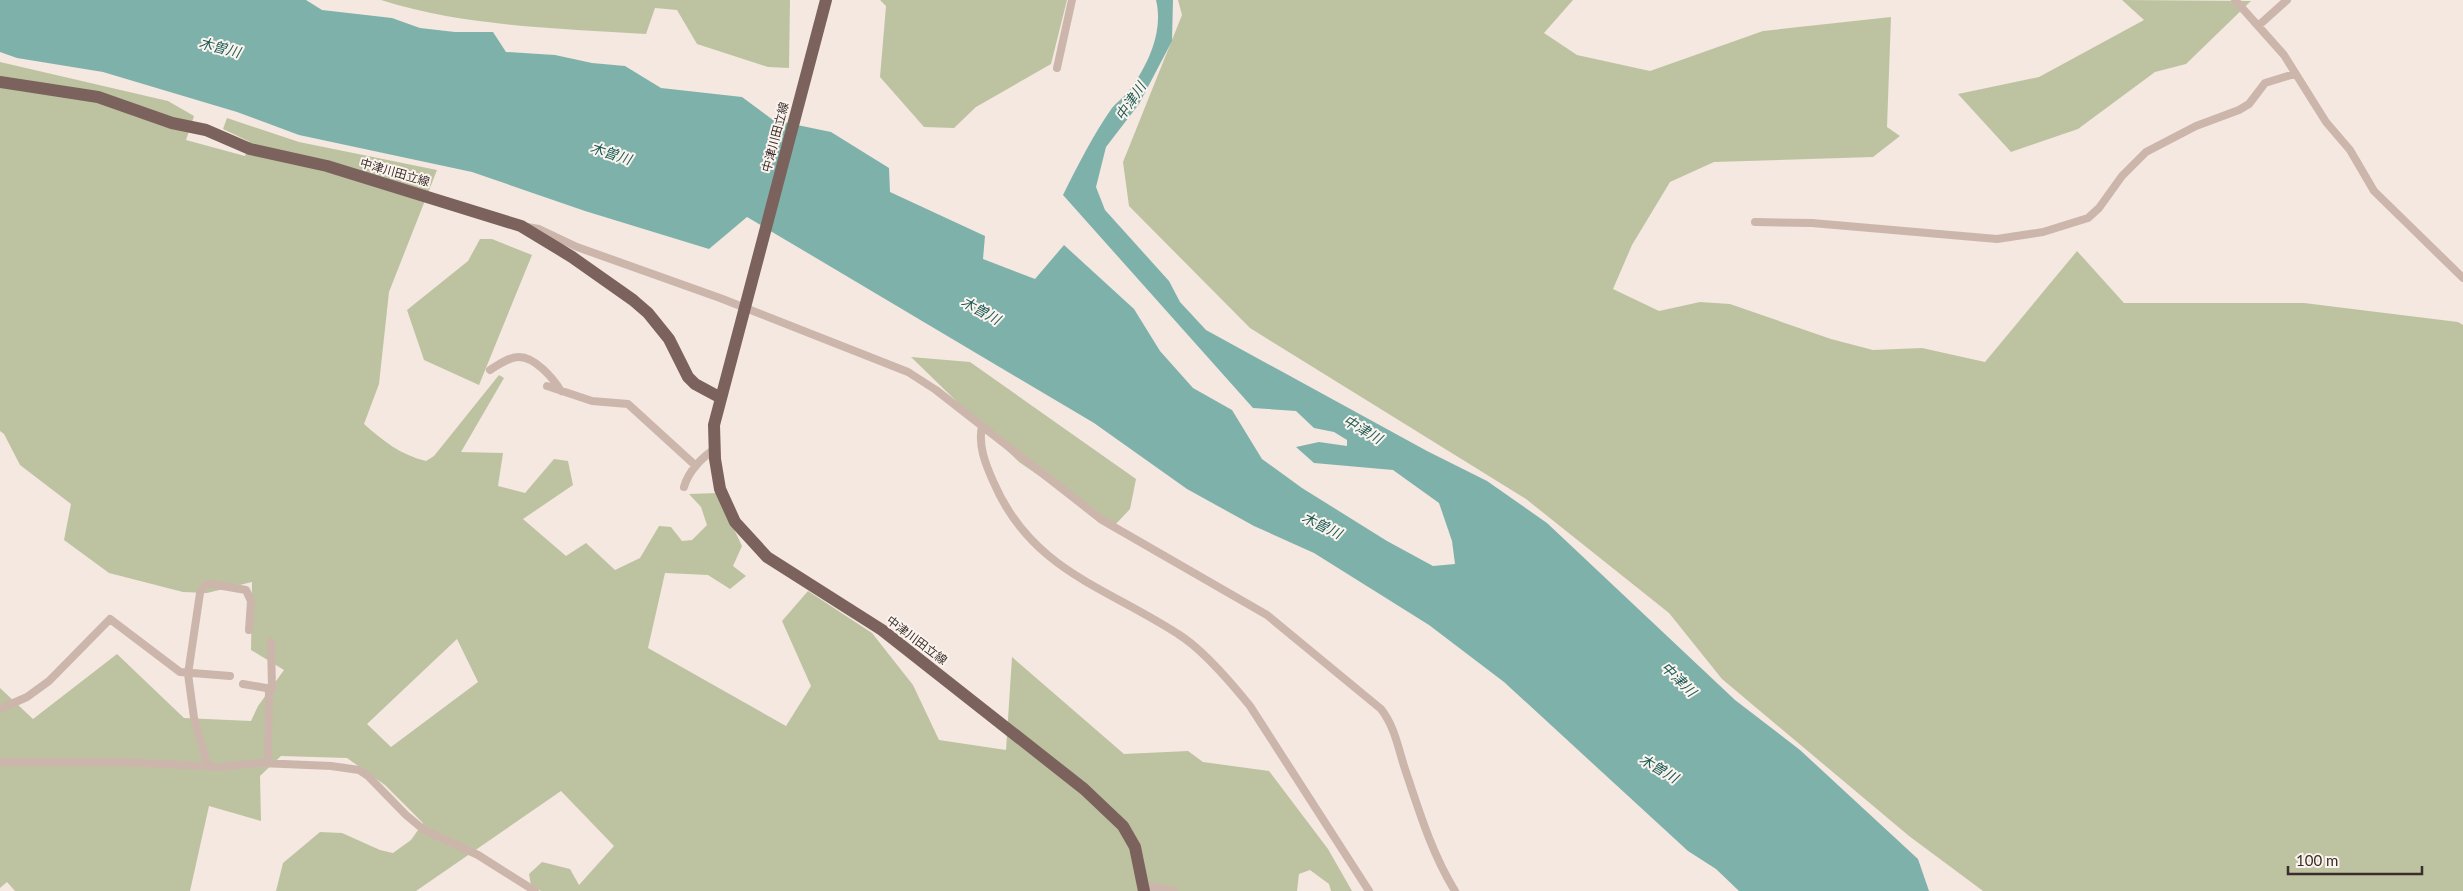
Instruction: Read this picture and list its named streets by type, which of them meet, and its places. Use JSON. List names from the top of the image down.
{
  "streets": {
    "main road": ["中津川田立線"]
  },
  "water": ["木曽川", "中津川"],
  "scale_bar": "100 m"
}
